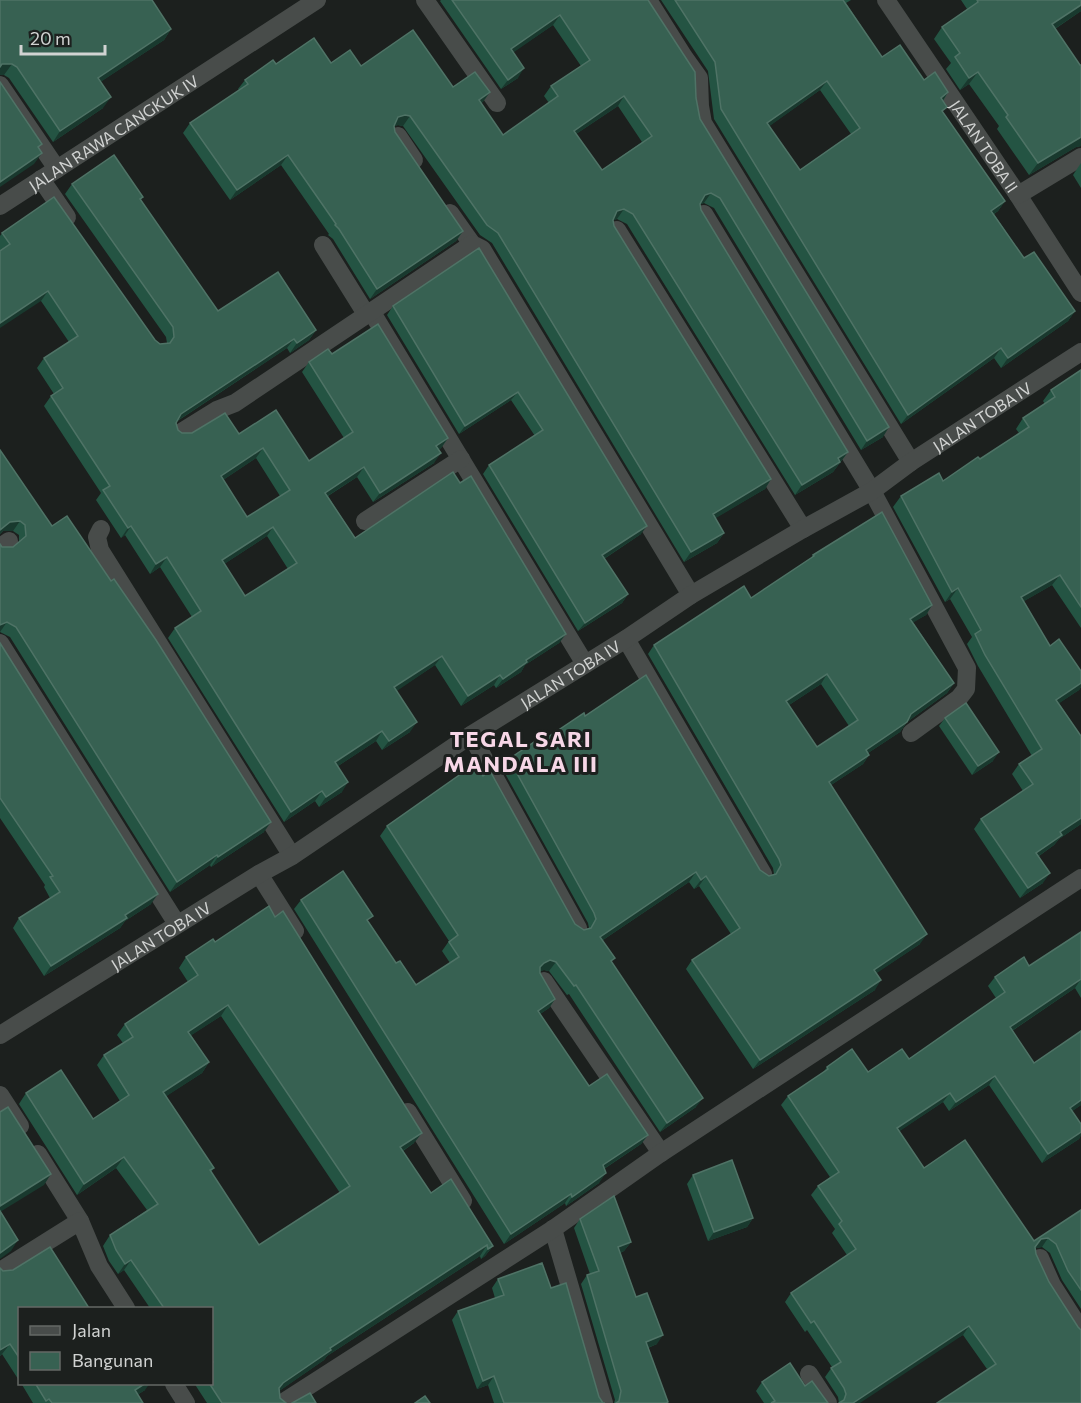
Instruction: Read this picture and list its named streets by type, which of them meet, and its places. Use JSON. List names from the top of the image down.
{
  "streets": {
    "street": ["JALAN RAWA CANGKUK IV", "JALAN TOBA II", "JALAN TOBA IV"]
  },
  "districts": ["TEGAL SARI MANDALA III"],
  "legend": ["Jalan", "Bangunan"],
  "scale_bar": "20 m"
}
